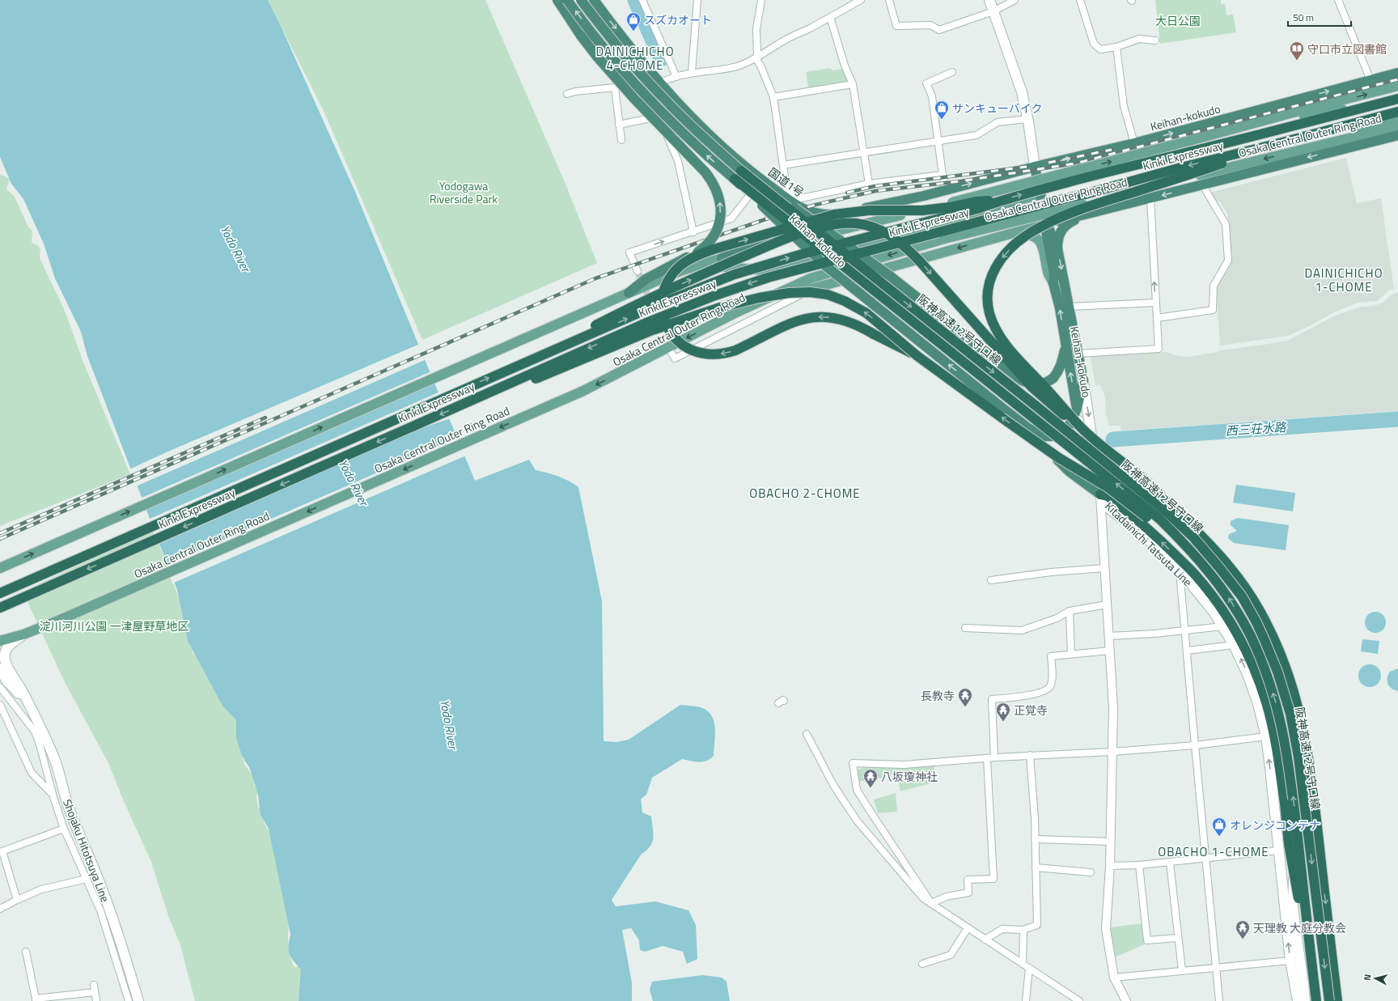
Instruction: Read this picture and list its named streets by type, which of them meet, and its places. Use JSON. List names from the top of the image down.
{
  "streets": {
    "highway": [
      "Keihan-kokudo",
      "Kinki Expressway",
      "国道1号",
      "阪神高速12号守口線"
    ],
    "main road": ["Osaka Central Outer Ring Road", "Kitadainichi Tatsuta Line", "Shojaku Hitotsuya Line"]
  },
  "crossings": [
    ["Keihan-kokudo", "国道1号"],
    ["Keihan-kokudo", "阪神高速12号守口線"],
    ["Keihan-kokudo", "Kitadainichi Tatsuta Line"],
    ["Osaka Central Outer Ring Road", "Shojaku Hitotsuya Line"]
  ],
  "districts": [
    "DAINICHICHO 4-CHOME",
    "DAINICHICHO 1-CHOME",
    "OBACHO 2-CHOME",
    "OBACHO 1-CHOME"
  ],
  "water": ["Yodo River", "西三荘水路"],
  "parks": ["大日公園", "Yodogawa Riverside Park", "淀川河川公園 一津屋野草地区"],
  "places": {
    "shop": ["スズカオート", "サンキューバイク", "オレンジコンテナ"],
    "library": ["守口市立図書館"],
    "temple": [
      "長教寺",
      "正覚寺",
      "八坂瓊神社",
      "天理教 大庭分教会"
    ]
  },
  "scale_bar": "50 m",
  "north": "left"
}
